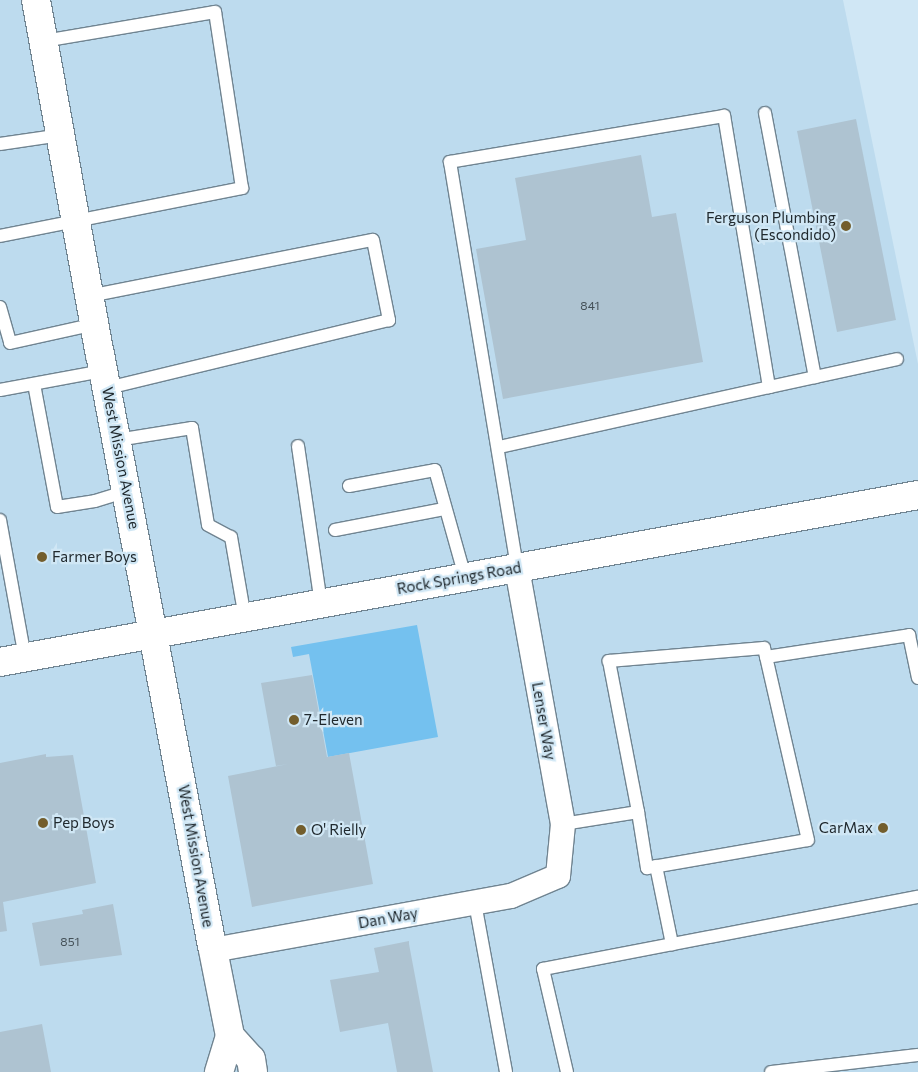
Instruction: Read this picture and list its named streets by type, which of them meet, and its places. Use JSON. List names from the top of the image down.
{
  "streets": {
    "main road": ["West Mission Avenue", "Rock Springs Road"],
    "street": ["Lenser Way", "Dan Way"]
  },
  "crossings": [
    ["West Mission Avenue", "Rock Springs Road"],
    ["West Mission Avenue", "Dan Way"],
    ["Rock Springs Road", "Lenser Way"],
    ["Lenser Way", "Dan Way"]
  ],
  "places": [
    "Ferguson Plumbing (Escondido)",
    "Farmer Boys",
    "7-Eleven",
    "Pep Boys",
    "CarMax",
    "O' Rielly"
  ],
  "house_numbers": ["841", "851"]
}
